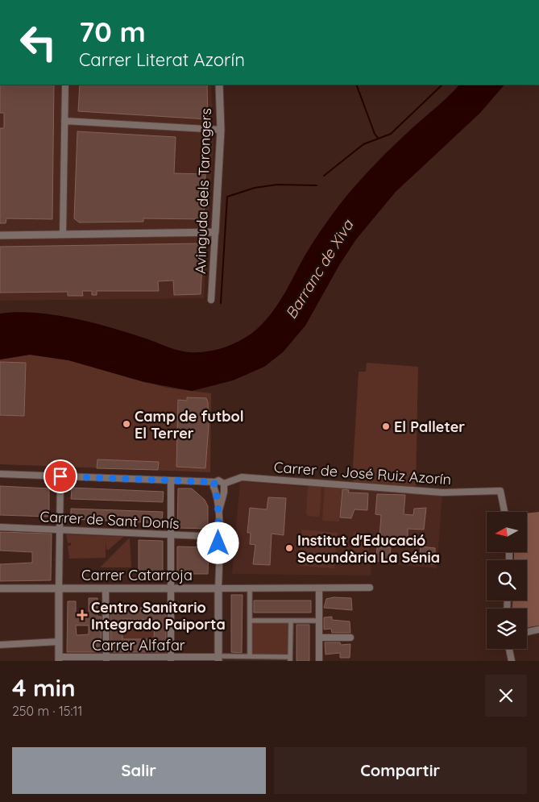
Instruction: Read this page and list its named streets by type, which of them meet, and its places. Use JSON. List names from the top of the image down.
{
  "streets": {
    "street": [
      "Avinguda dels Tarongers",
      "Carrer de José Ruiz Azorín",
      "Carrer de Sant Donís",
      "Carrer Catarroja",
      "Carrer Alfafar"
    ]
  },
  "water": ["Barranc de Xiva"],
  "places": {
    "other": ["Camp de futbol El Terrer", "El Palleter", "Institut d'Educació Secundària La Sénia"],
    "health": ["Centro Sanitario Integrado Paiporta"]
  },
  "north": "left",
  "page": {
    "turn": ["70 m", "Carrer Literat Azorín"],
    "heading": ["4 min", "250 m · 15:11"],
    "buttons": ["Salir", "Compartir"]
  }
}
